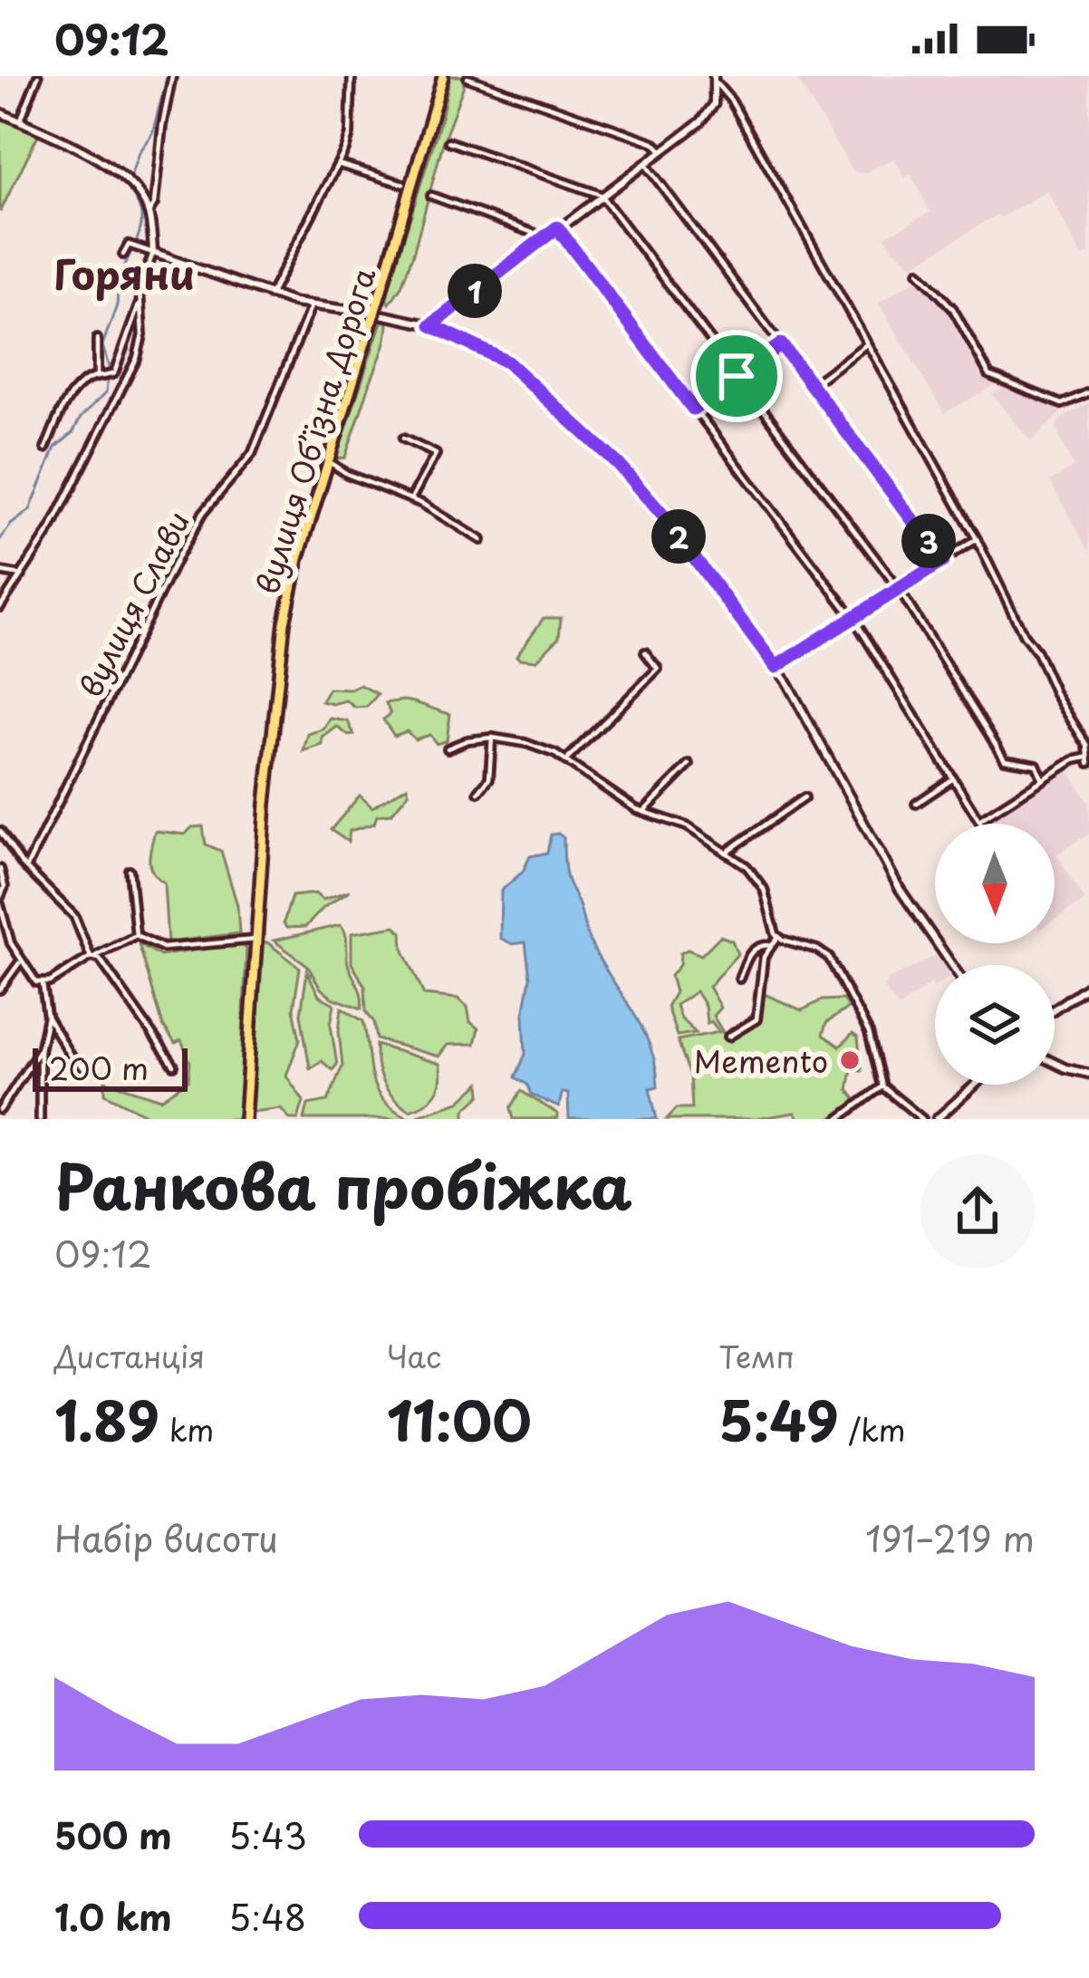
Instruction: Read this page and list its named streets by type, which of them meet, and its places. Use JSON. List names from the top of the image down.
{
  "streets": {
    "highway": ["вулиця Обʼїзна Дорога"],
    "street": ["вулиця Слави"]
  },
  "districts": ["Горяни"],
  "places": ["Memento"],
  "scale_bar": "200 m",
  "north": "bottom",
  "page": {
    "status": "09:12",
    "pins": ["1", "2", "3"],
    "scale": "200 m",
    "heading": ["Ранкова пробіжка", "09:12"],
    "stats": [
      ["Дистанція", "1.89 km"],
      ["Час", "11:00"],
      ["Темп", "5:49 /km"]
    ],
    "chart": ["Набір висоти", "191–219 m"],
    "list": [
      {
        "name": "500 m",
        "note": "5:43"
      },
      {
        "name": "1.0 km",
        "note": "5:48"
      }
    ]
  }
}
